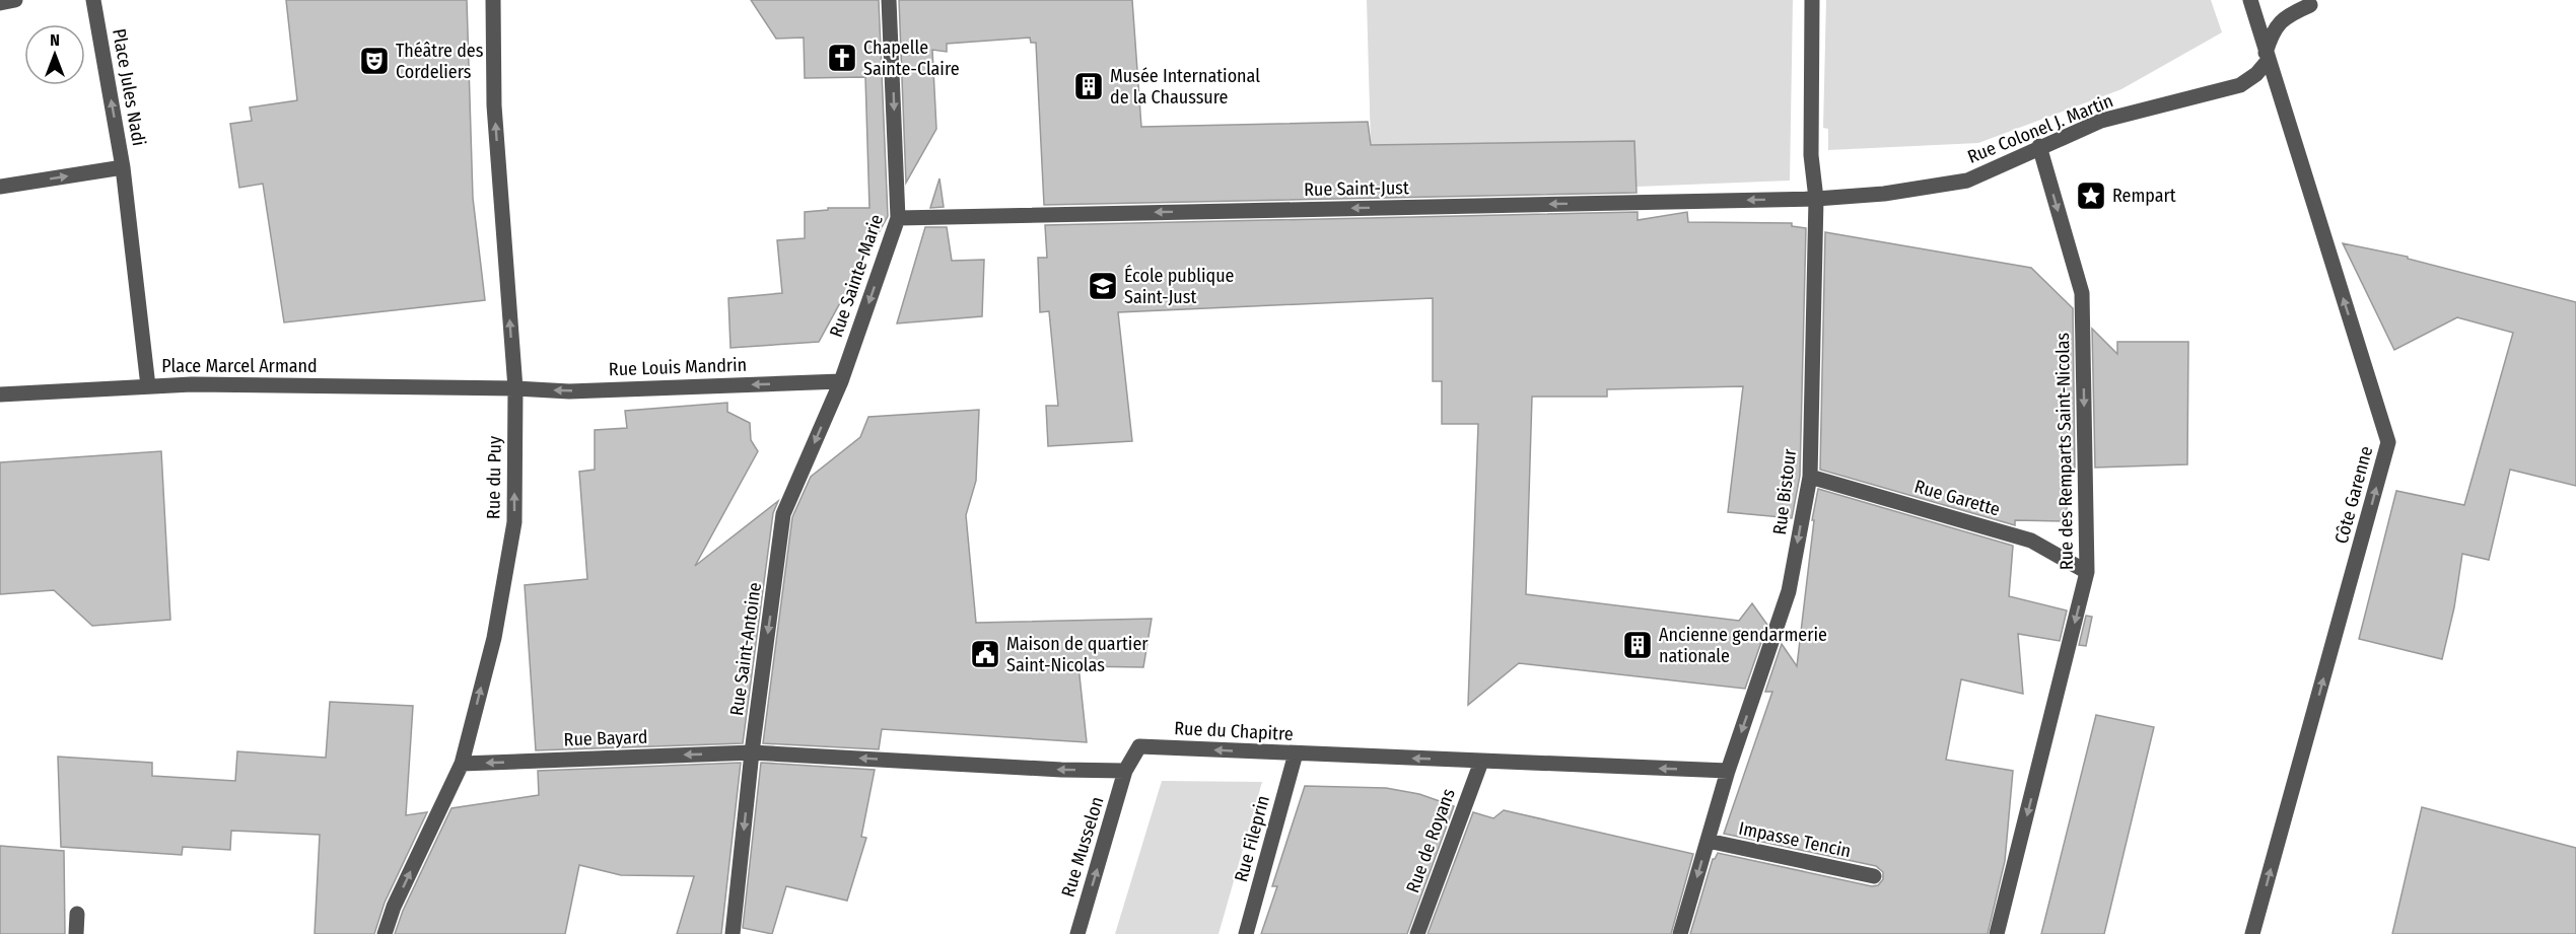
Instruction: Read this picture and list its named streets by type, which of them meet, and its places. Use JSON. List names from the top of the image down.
{
  "streets": {
    "street": [
      "Place Jules Nadi",
      "Rue Colonel J. Martin",
      "Rue Saint-Just",
      "Rue Sainte-Marie",
      "Place Marcel Armand",
      "Rue Louis Mandrin",
      "Rue des Remparts Saint-Nicolas",
      "Rue du Puy",
      "Rue Bistour",
      "Côte Garenne",
      "Rue Garette",
      "Rue Saint-Antoine",
      "Rue du Chapitre",
      "Rue Bayard",
      "Rue Fileprin",
      "Impasse Tencin",
      "Rue de Royans",
      "Rue Musselon"
    ]
  },
  "crossings": [
    ["Place Jules Nadi", "Place Marcel Armand"],
    ["Rue Colonel J. Martin", "Rue Saint-Just"],
    ["Rue Colonel J. Martin", "Rue des Remparts Saint-Nicolas"],
    ["Rue Colonel J. Martin", "Rue Bistour"],
    ["Rue Colonel J. Martin", "Côte Garenne"],
    ["Rue Saint-Just", "Rue Sainte-Marie"],
    ["Rue Saint-Just", "Rue Bistour"],
    ["Rue Sainte-Marie", "Rue Louis Mandrin"],
    ["Rue Sainte-Marie", "Rue Saint-Antoine"],
    ["Place Marcel Armand", "Rue Louis Mandrin"],
    ["Place Marcel Armand", "Rue du Puy"],
    ["Rue Louis Mandrin", "Rue du Puy"],
    ["Rue Louis Mandrin", "Rue Saint-Antoine"],
    ["Rue des Remparts Saint-Nicolas", "Rue Garette"],
    ["Rue du Puy", "Rue Bayard"],
    ["Rue Bistour", "Rue Garette"],
    ["Rue Bistour", "Rue du Chapitre"],
    ["Rue Bistour", "Impasse Tencin"],
    ["Rue Saint-Antoine", "Rue Bayard"],
    ["Rue du Chapitre", "Rue Fileprin"],
    ["Rue du Chapitre", "Rue de Royans"],
    ["Rue du Chapitre", "Rue Musselon"]
  ],
  "one_way": [
    "Rue Saint-Just",
    "Rue Sainte-Marie",
    "Rue Louis Mandrin",
    "Rue des Remparts Saint-Nicolas",
    "Rue du Puy",
    "Rue Bistour",
    "Côte Garenne",
    "Rue Saint-Antoine",
    "Rue du Chapitre",
    "Rue Bayard",
    "Rue Musselon"
  ],
  "places": {
    "church": ["Chapelle Sainte-Claire"],
    "theatre": ["Théâtre des Cordeliers"],
    "building": ["Musée International de la Chaussure", "Ancienne gendarmerie nationale"],
    "place": ["Rempart"],
    "school or university": ["École publique Saint-Just"],
    "public building": ["Maison de quartier Saint-Nicolas"]
  },
  "north": "top"
}
